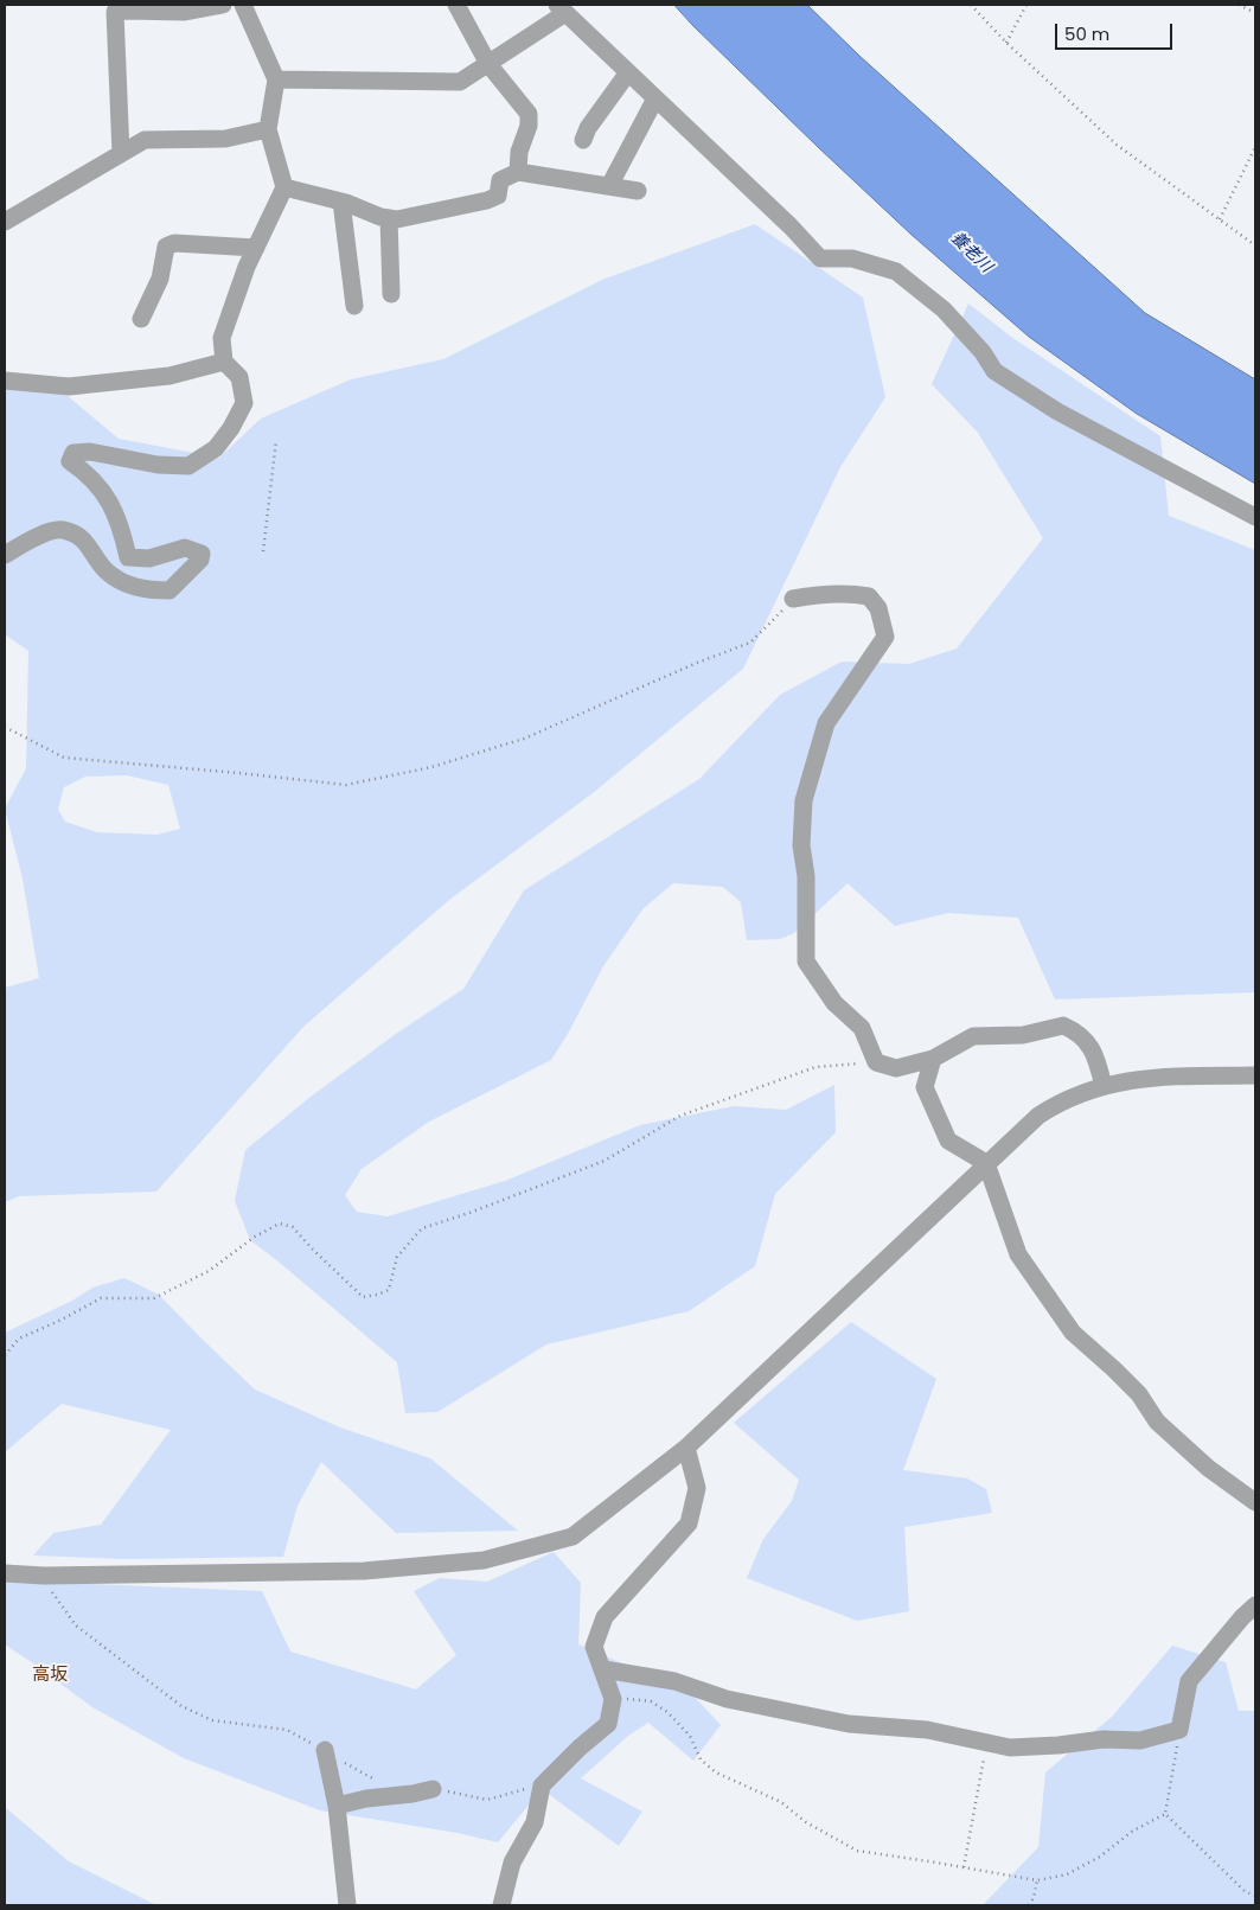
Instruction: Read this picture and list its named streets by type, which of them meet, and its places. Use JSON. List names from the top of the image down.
{
  "districts": ["高坂"],
  "water": ["養老川"],
  "scale_bar": "50 m"
}
